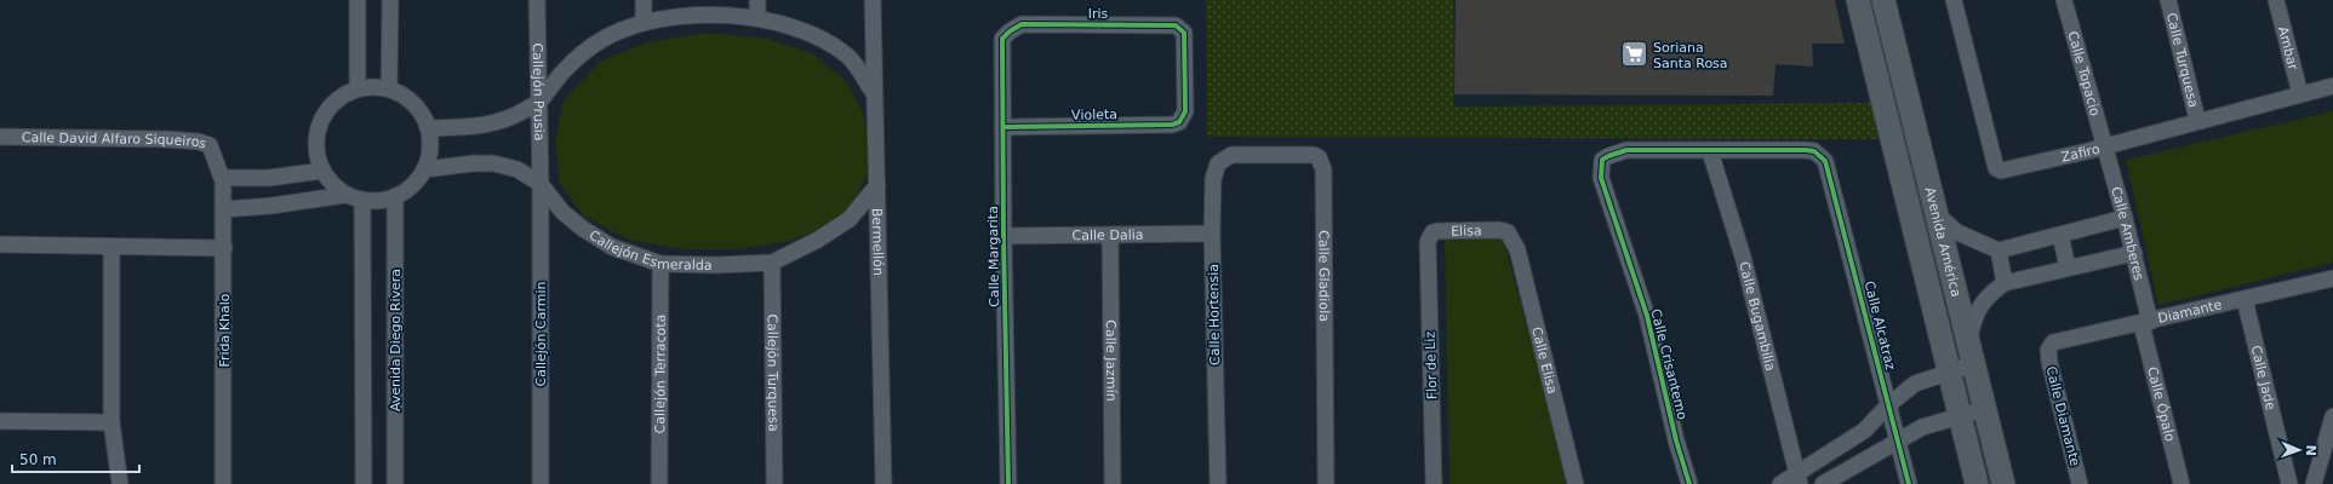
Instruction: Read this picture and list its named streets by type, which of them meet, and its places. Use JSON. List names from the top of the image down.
{
  "streets": {
    "main road": ["Avenida América"],
    "street": [
      "Iris",
      "Ambar",
      "Calle Turquesa",
      "Calle Topacio",
      "Callejón Prusia",
      "Violeta",
      "Calle David Alfaro Siqueiros",
      "Zafiro",
      "Elisa",
      "Calle Amberes",
      "Calle Dalia",
      "Bermellón",
      "Callejón Esmeralda",
      "Calle Margarita",
      "Calle Gladiola",
      "Diamante",
      "Calle Hortensia",
      "Calle Bugambilia",
      "Calle Alcatraz",
      "Frida Khalo",
      "Callejón Carmin",
      "Avenida Diego Rivera",
      "Calle Jazmín",
      "Calle Elisa",
      "Calle Crisantemo",
      "Flor de Liz",
      "Callejón Turquesa",
      "Callejón Terracota",
      "Calle Jade",
      "Calle Ópalo",
      "Calle Diamante"
    ]
  },
  "crossings": [
    ["Iris", "Violeta"],
    ["Iris", "Calle Margarita"],
    ["Ambar", "Zafiro"],
    ["Calle Turquesa", "Zafiro"],
    ["Calle Topacio", "Zafiro"],
    ["Calle Topacio", "Calle Amberes"],
    ["Callejón Prusia", "Callejón Esmeralda"],
    ["Callejón Prusia", "Callejón Carmin"],
    ["Violeta", "Calle Margarita"],
    ["Calle David Alfaro Siqueiros", "Frida Khalo"],
    ["Zafiro", "Calle Amberes"],
    ["Elisa", "Calle Elisa"],
    ["Elisa", "Flor de Liz"],
    ["Calle Amberes", "Diamante"],
    ["Calle Amberes", "Calle Ópalo"],
    ["Calle Dalia", "Calle Margarita"],
    ["Calle Dalia", "Calle Hortensia"],
    ["Calle Dalia", "Calle Jazmín"],
    ["Bermellón", "Callejón Esmeralda"],
    ["Callejón Esmeralda", "Callejón Carmin"],
    ["Callejón Esmeralda", "Avenida Diego Rivera"],
    ["Callejón Esmeralda", "Callejón Turquesa"],
    ["Callejón Esmeralda", "Callejón Terracota"],
    ["Calle Gladiola", "Calle Hortensia"],
    ["Diamante", "Calle Jade"],
    ["Diamante", "Calle Ópalo"],
    ["Diamante", "Calle Diamante"],
    ["Calle Bugambilia", "Calle Alcatraz"],
    ["Calle Alcatraz", "Calle Crisantemo"]
  ],
  "places": {
    "supermarket": ["Soriana Santa Rosa"]
  },
  "scale_bar": "50 m",
  "north": "right"
}
